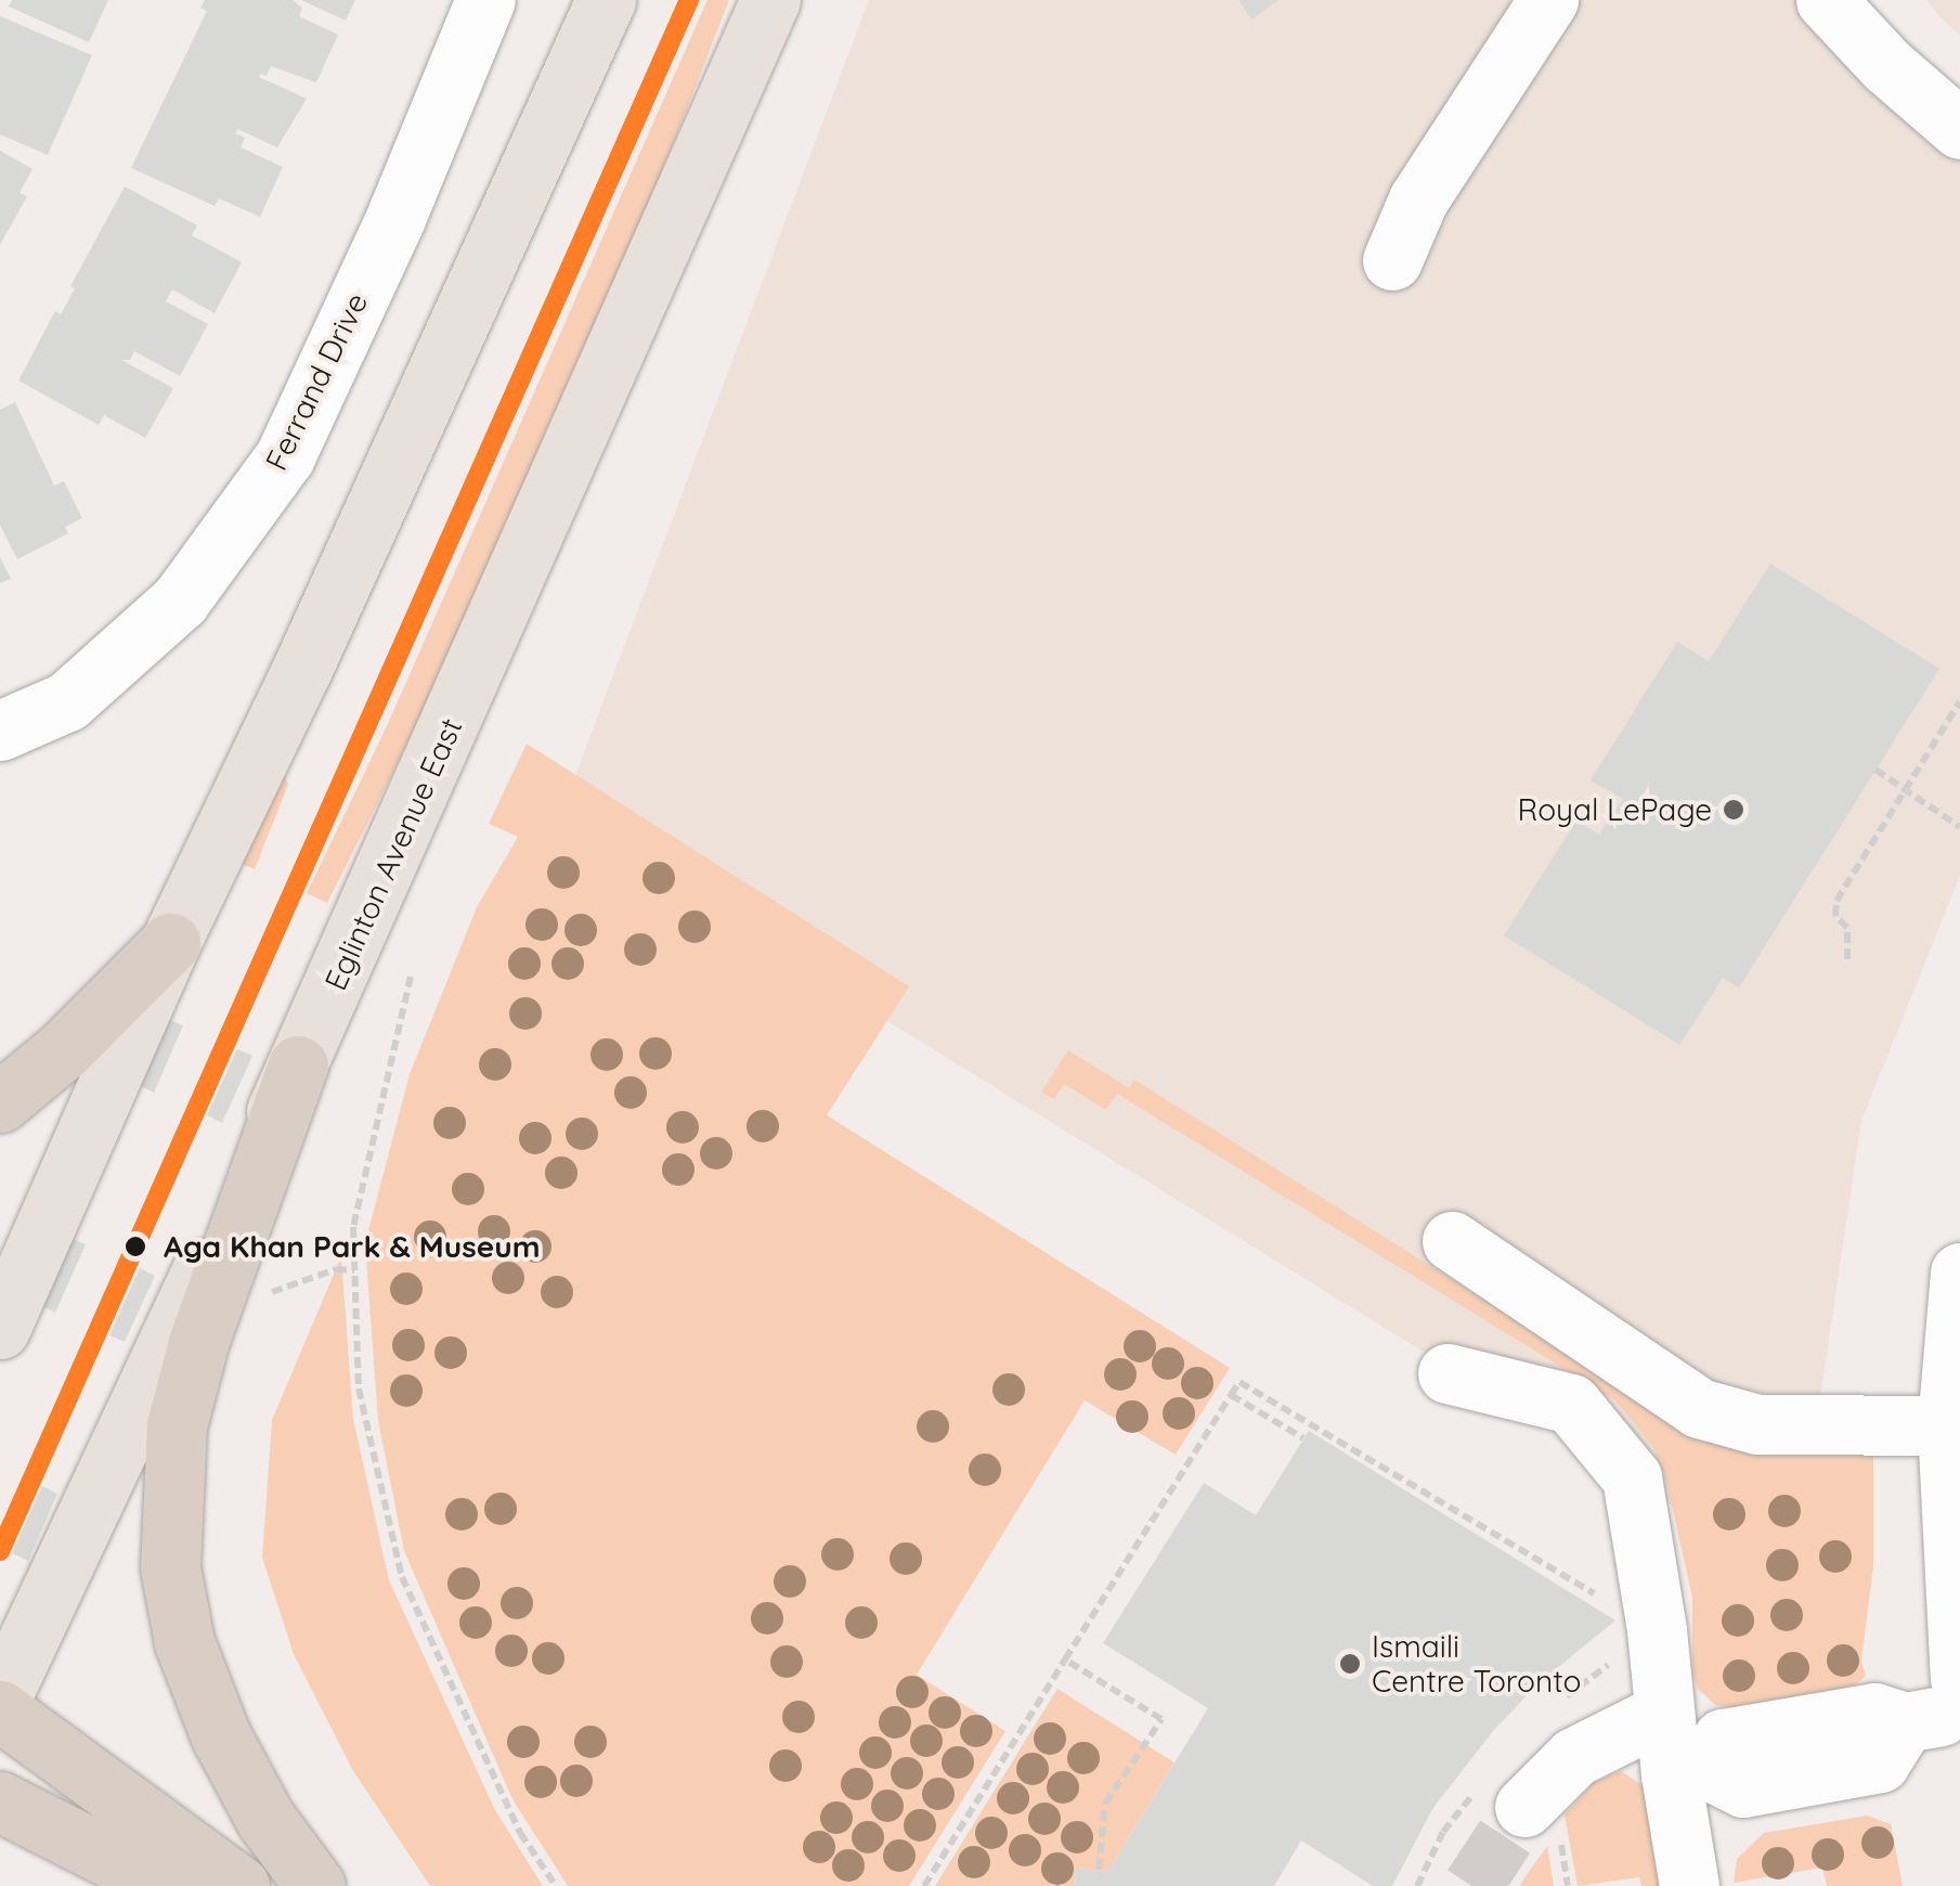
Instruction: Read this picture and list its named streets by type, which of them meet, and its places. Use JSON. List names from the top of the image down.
{
  "streets": {
    "main road": ["Eglinton Avenue East"],
    "street": ["Ferrand Drive"]
  },
  "places": ["Royal LePage", "Aga Khan Park & Museum", "Ismaili Centre Toronto"]
}
